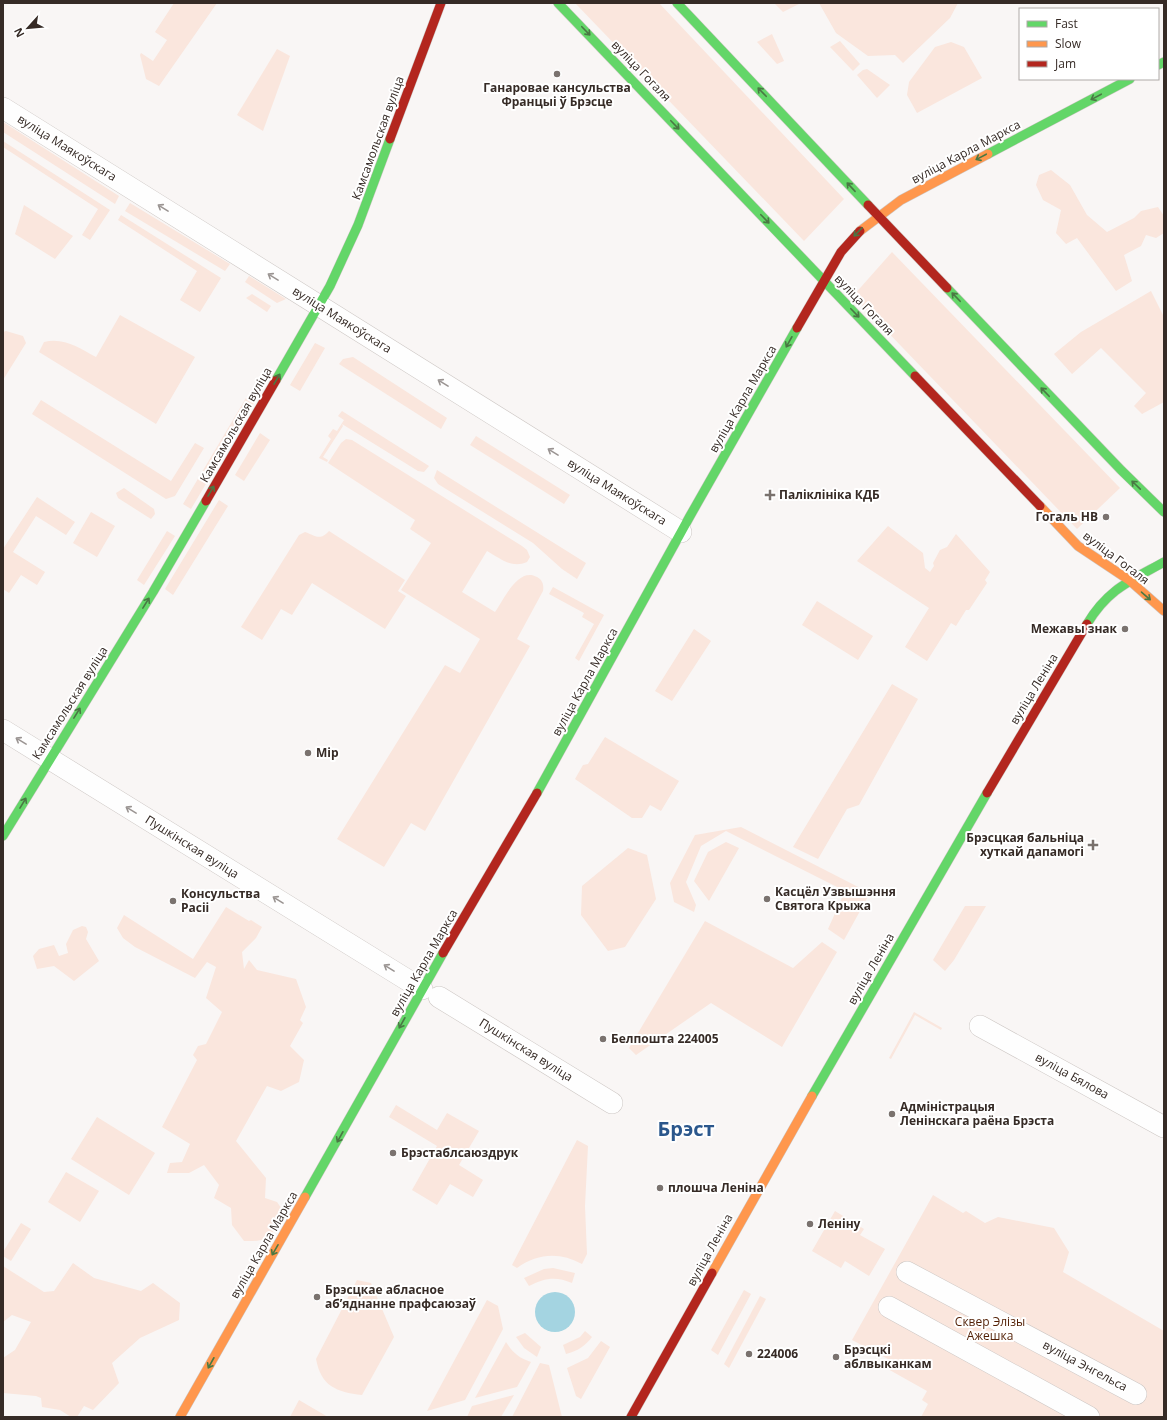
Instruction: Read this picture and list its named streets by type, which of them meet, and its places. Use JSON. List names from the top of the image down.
{
  "streets": {
    "main road": [
      "вуліца Гогаля",
      "Камсамольская вуліца",
      "вуліца Карла Маркса",
      "вуліца Леніна"
    ],
    "street": [
      "вуліца Маякоўскага",
      "Пушкінская вуліца",
      "вуліца Бялова",
      "вуліца Энгельса"
    ]
  },
  "crossings": [
    ["вуліца Гогаля", "вуліца Карла Маркса"],
    ["вуліца Гогаля", "вуліца Леніна"],
    ["Камсамольская вуліца", "вуліца Маякоўскага"],
    ["Камсамольская вуліца", "Пушкінская вуліца"],
    ["вуліца Маякоўскага", "вуліца Карла Маркса"],
    ["вуліца Карла Маркса", "Пушкінская вуліца"]
  ],
  "one_way": [
    "вуліца Гогаля",
    "Камсамольская вуліца",
    "вуліца Маякоўскага",
    "вуліца Карла Маркса",
    "Пушкінская вуліца"
  ],
  "districts": ["Брэст"],
  "parks": ["Сквер Элізы Ажешка"],
  "places": {
    "other": [
      "Ганаровае кансульства Францыі ў Брэсце",
      "Гогаль НВ",
      "Межавы знак",
      "Мір",
      "Касцёл Узвышэння Святога Крыжа",
      "Консульства Расіі",
      "Белпошта 224005",
      "Адміністрацыя Ленінскага раёна Брэста",
      "Брэстаблсаюздрук",
      "плошча Леніна",
      "Леніну",
      "Брэсцкае абласное абʼяднанне прафсаюзаў",
      "224006",
      "Брэсцкі аблвыканкам"
    ],
    "health": ["Паліклініка КДБ", "Брэсцкая бальніца хуткай дапамогі"]
  },
  "legend": ["Fast", "Slow", "Jam"],
  "north": "bottom left"
}
